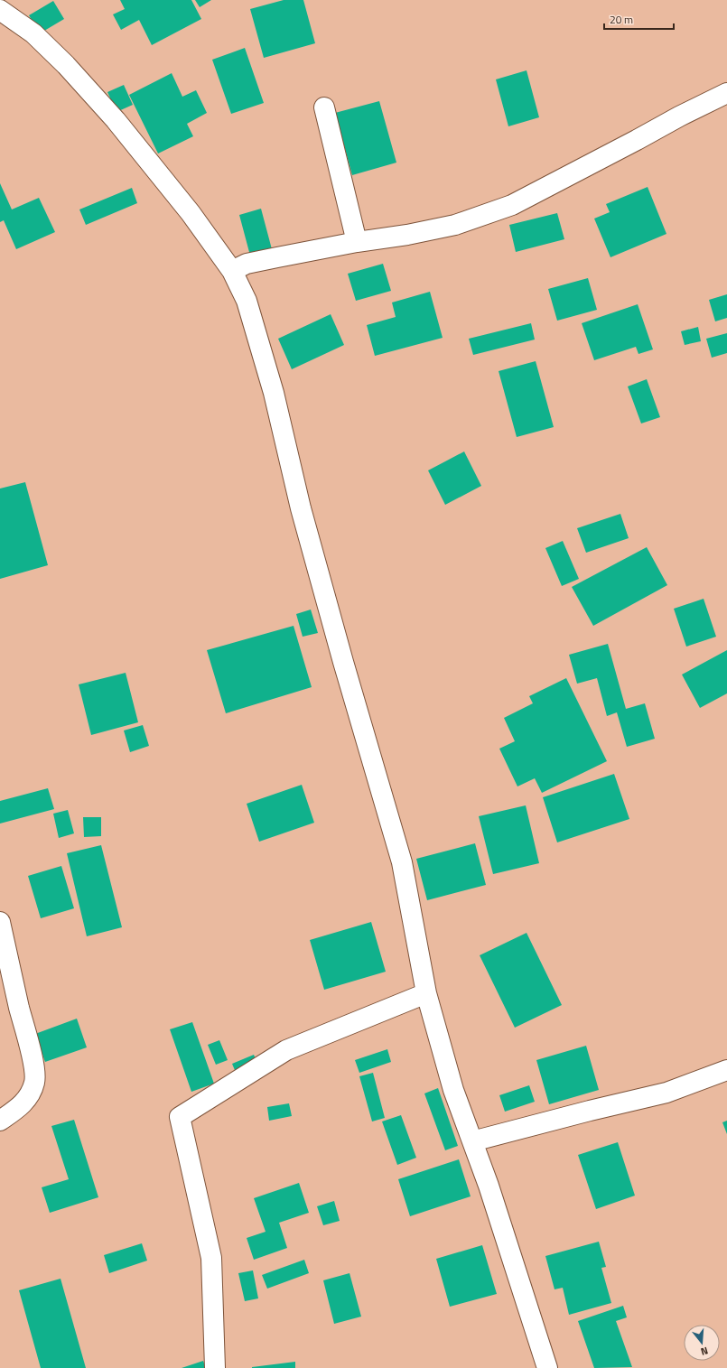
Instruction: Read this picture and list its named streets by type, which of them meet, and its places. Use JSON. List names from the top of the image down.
{
  "scale_bar": "20 m",
  "north": "bottom"
}
